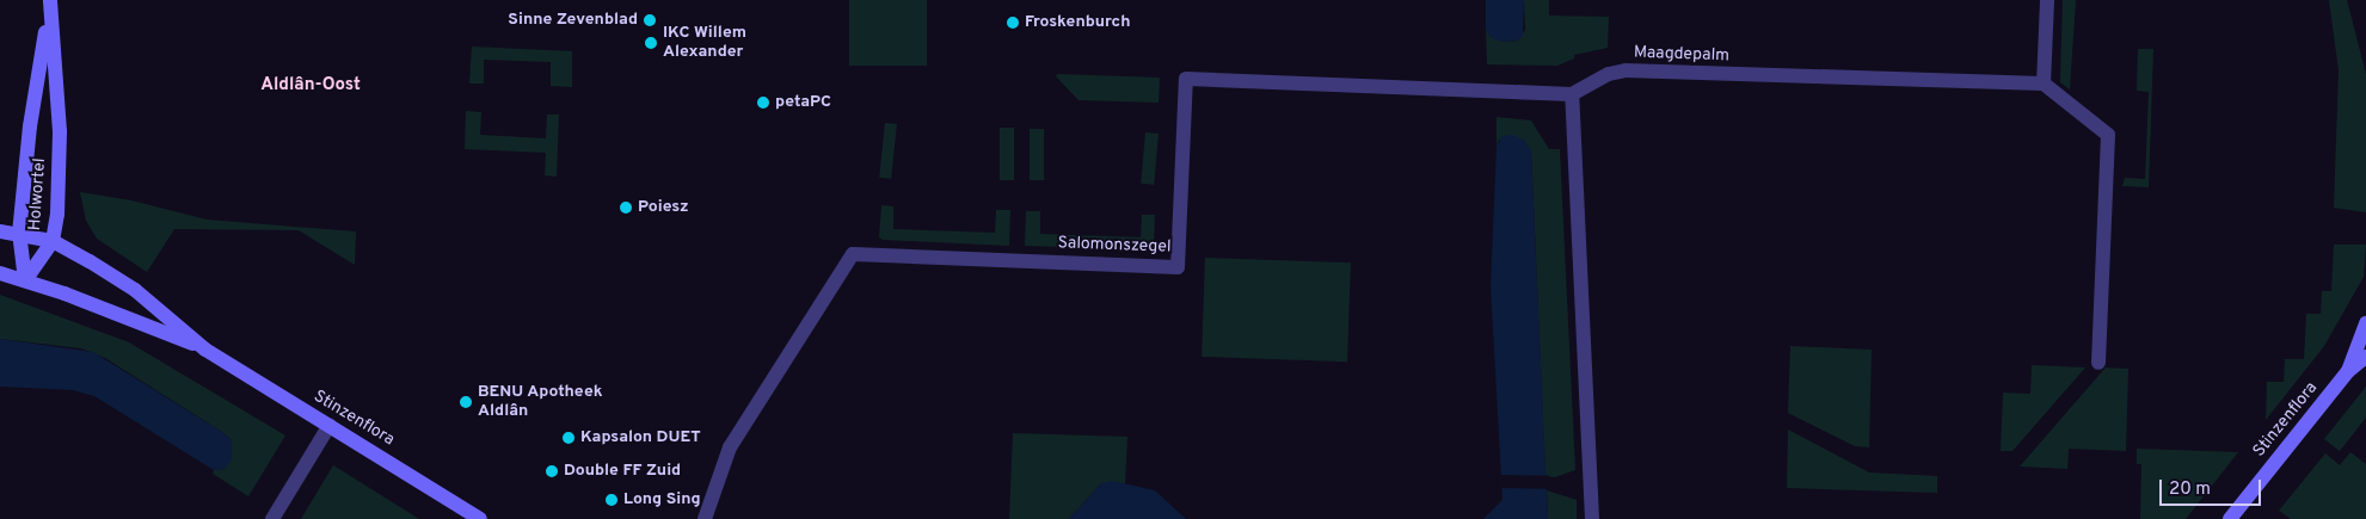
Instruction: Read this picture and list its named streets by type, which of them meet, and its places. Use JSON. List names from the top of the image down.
{
  "streets": {
    "street": [
      "Maagdepalm",
      "Holwortel",
      "Salomonszegel",
      "Stinzenflora"
    ]
  },
  "crossings": [
    ["Maagdepalm", "Salomonszegel"],
    ["Holwortel", "Stinzenflora"]
  ],
  "districts": ["Aldlân-Oost"],
  "places": [
    "Sinne Zevenblad",
    "Froskenburch",
    "IKC Willem Alexander",
    "petaPC",
    "Poiesz",
    "BENU Apotheek Aldlân",
    "Kapsalon DUET",
    "Double FF Zuid",
    "Long Sing"
  ],
  "scale_bar": "20 m"
}
